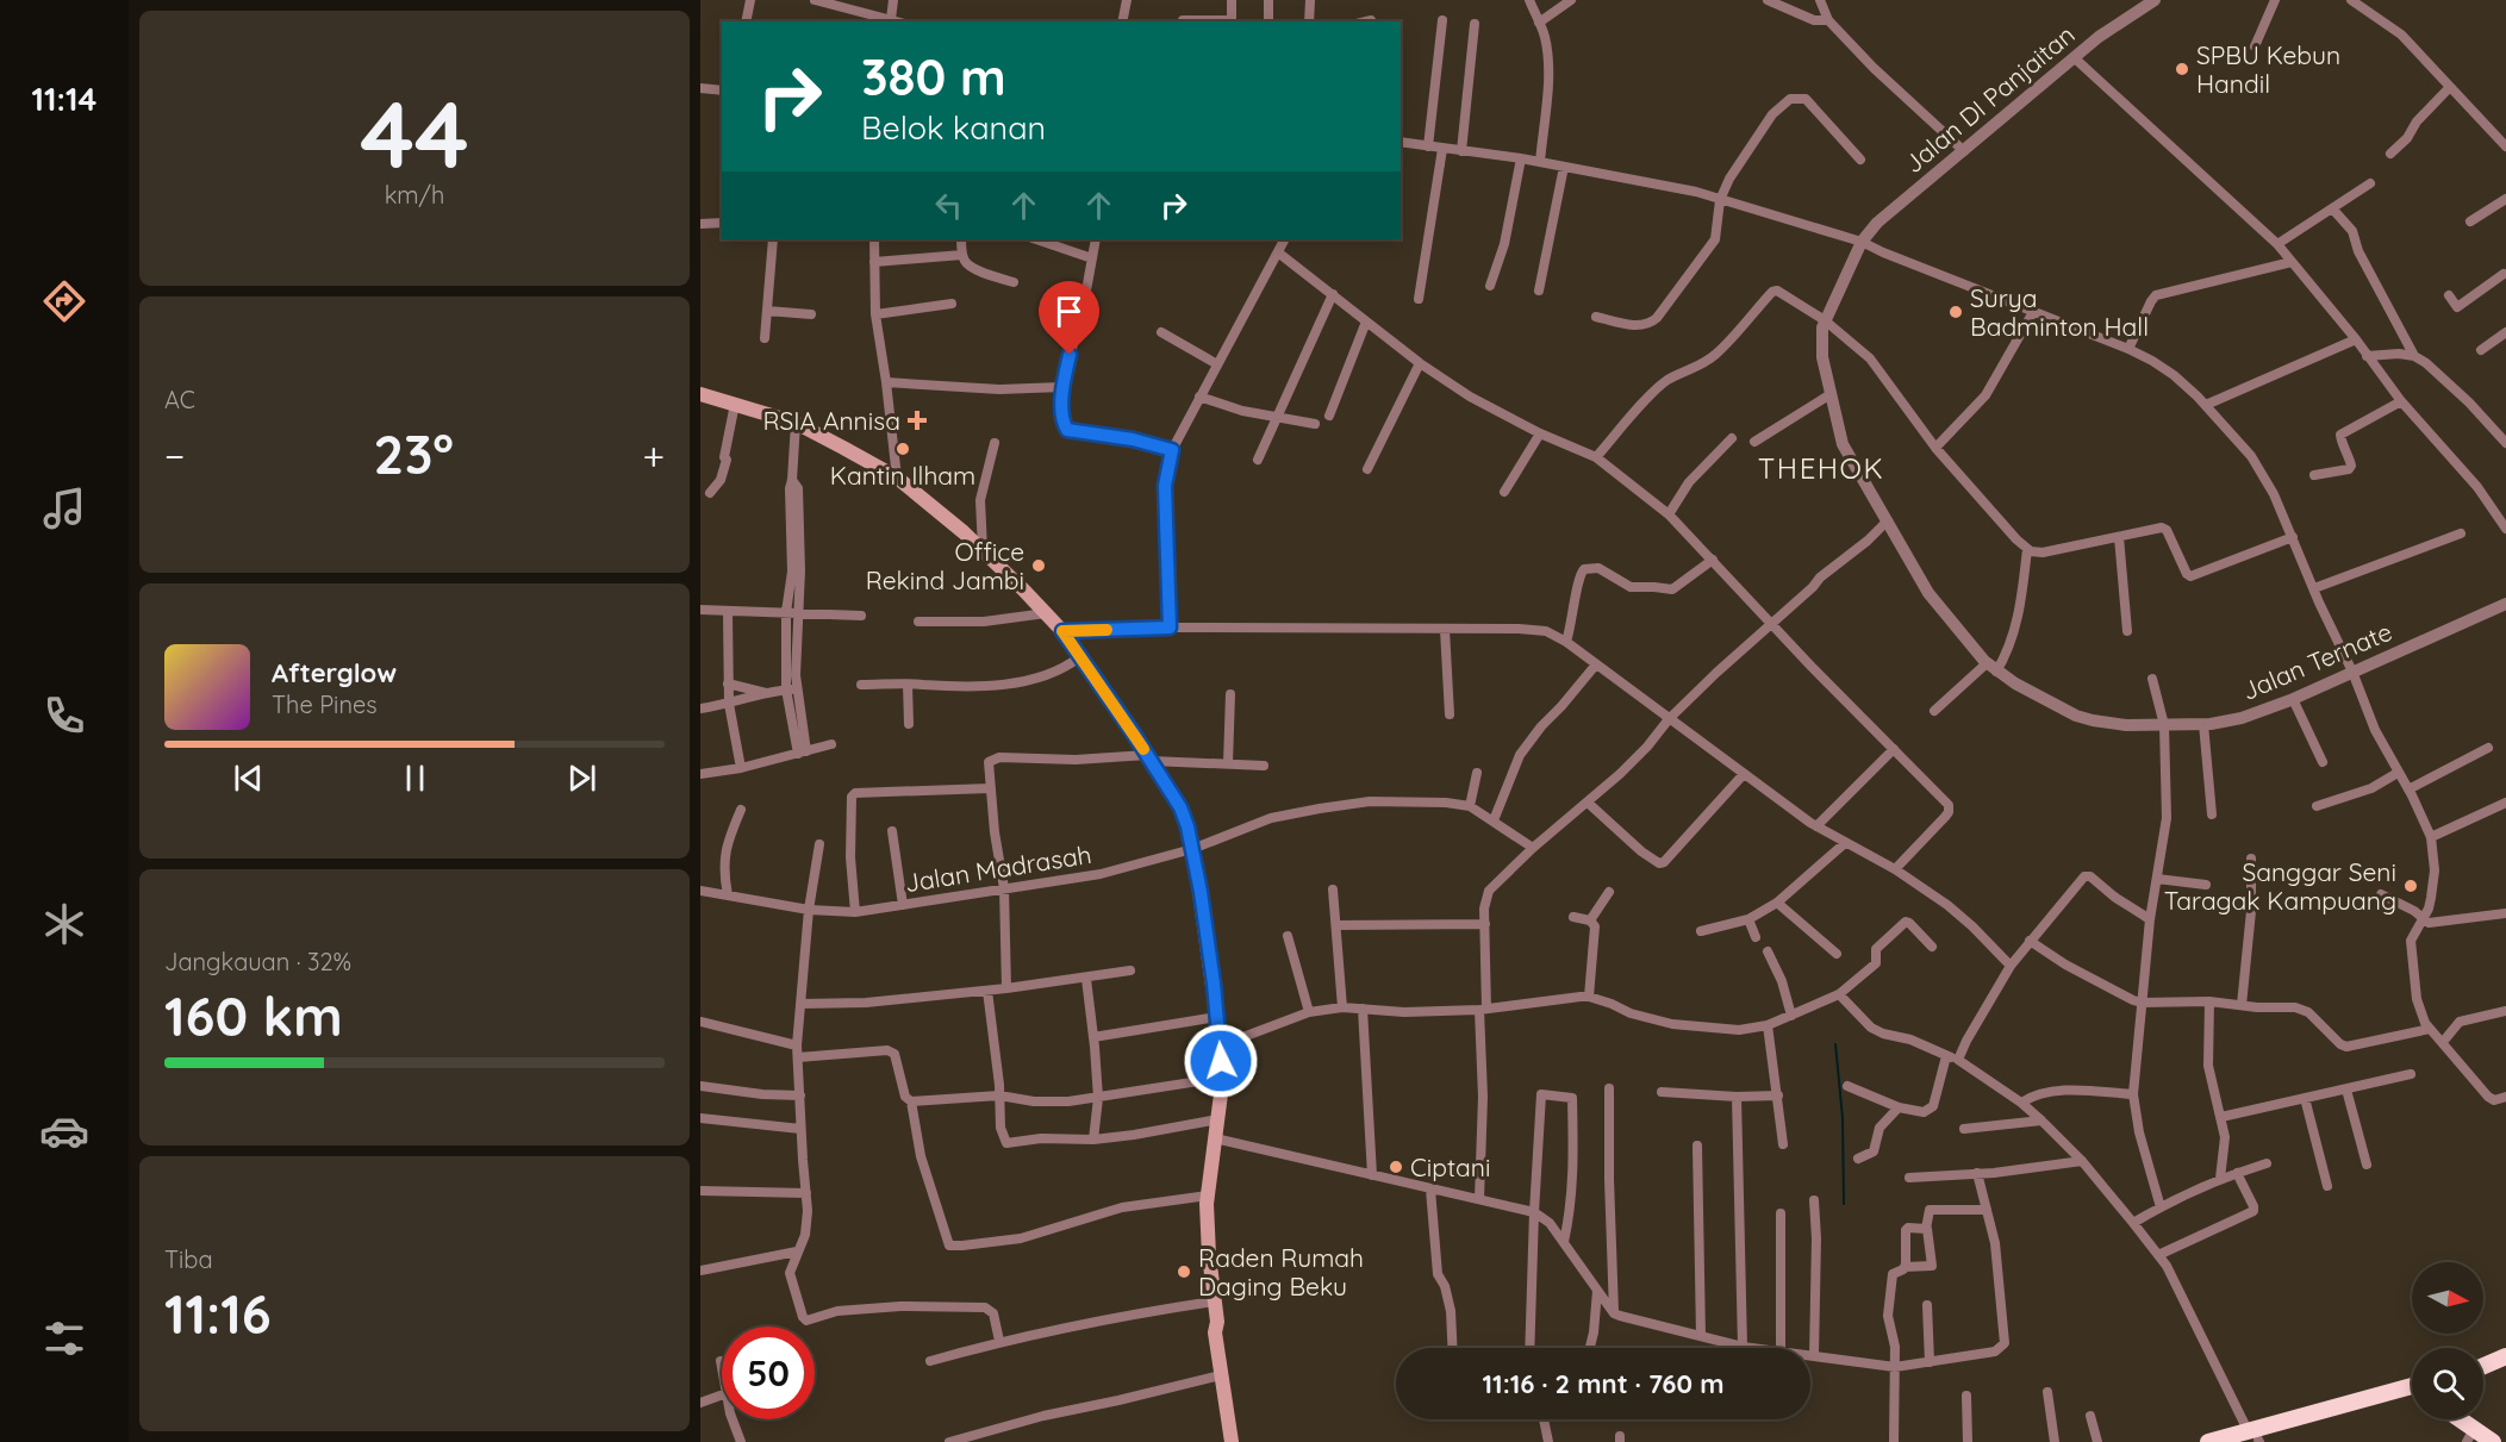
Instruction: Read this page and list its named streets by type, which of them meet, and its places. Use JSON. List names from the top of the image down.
{
  "streets": {
    "street": ["Jalan DI Panjaitan", "Jalan Ternate", "Jalan Madrasah"]
  },
  "crossings": [
    ["Jalan DI Panjaitan", "Jalan Ternate"]
  ],
  "districts": ["THEHOK"],
  "places": {
    "other": [
      "SPBU Kebun Handil",
      "Surya Badminton Hall",
      "Kantin Ilham",
      "Office Rekind Jambi",
      "Sanggar Seni Taragak Kampuang",
      "Ciptani",
      "Raden Rumah Daging Beku"
    ],
    "health": ["RSIA Annisa"]
  },
  "north": "right",
  "page": {
    "tabs": "11:14",
    "tile": [
      ["44", "km/h"],
      "AC",
      ["Jangkauan · 32%", "160 km"],
      ["Tiba", "11:16"]
    ],
    "turn": ["380 m", "Belok kanan"],
    "heat": ["−", "23°", "+"],
    "song": ["Afterglow", "The Pines"],
    "limit": "50",
    "trip": "11:16 · 2 mnt · 760 m"
  }
}
